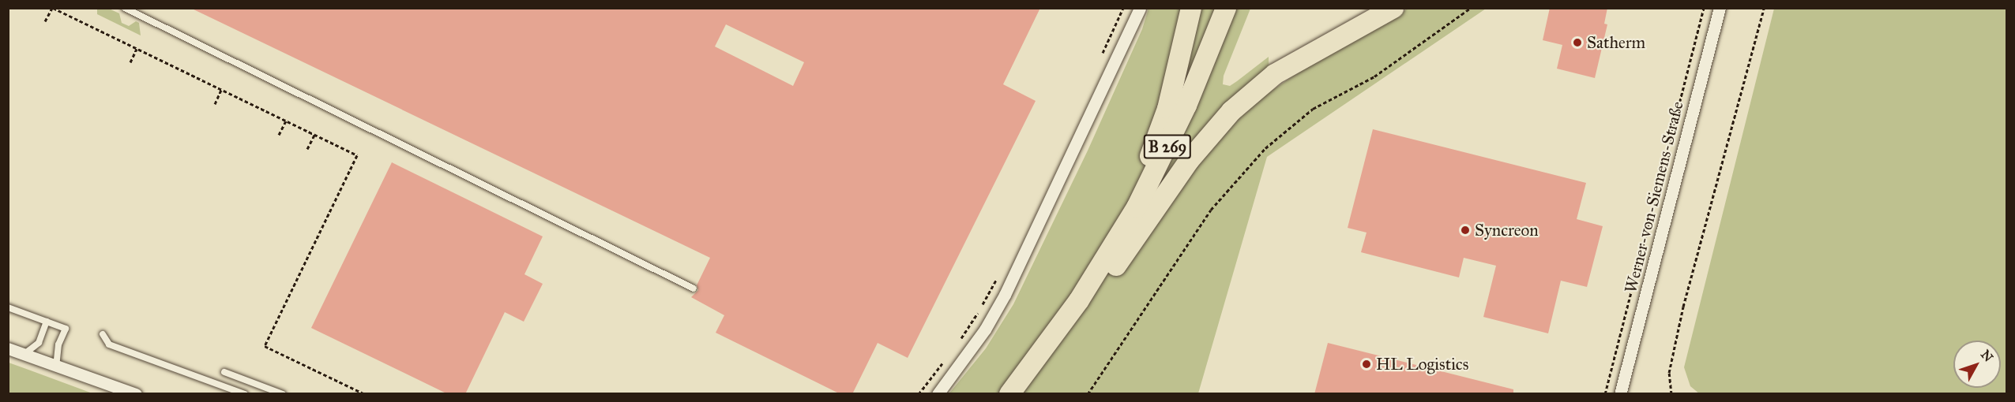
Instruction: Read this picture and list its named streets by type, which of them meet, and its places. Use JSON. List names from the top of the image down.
{
  "streets": {
    "main road": ["B 269"],
    "street": ["Werner-von-Siemens-Straße"]
  },
  "places": ["Satherm", "Syncreon", "HL Logistics"],
  "north": "top right"
}
